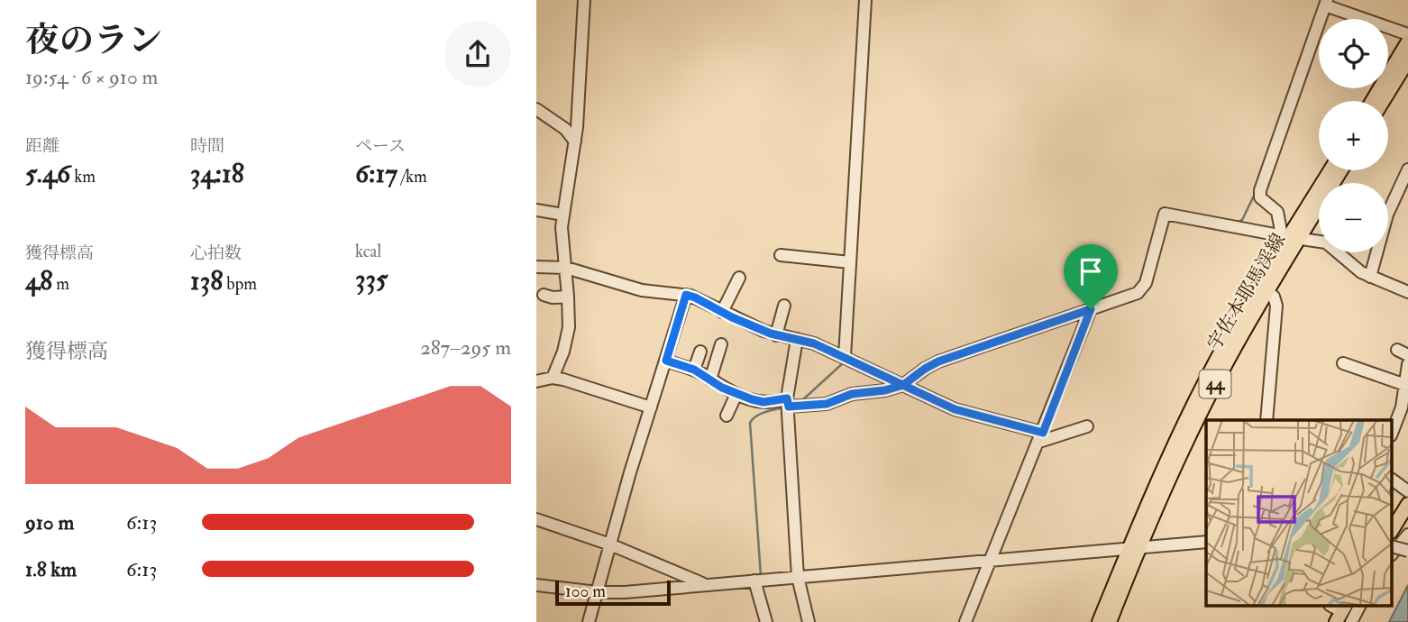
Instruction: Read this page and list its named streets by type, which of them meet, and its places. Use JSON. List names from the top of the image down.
{
  "streets": {
    "main road": ["宇佐本耶馬渓線", "44"]
  },
  "scale_bar": "100 m",
  "page": {
    "heading": ["夜のラン", "19:54 · 6 × 910 m"],
    "map_buttons": ["+", "−"],
    "stats": [
      ["距離", "5.46 km"],
      ["時間", "34:18"],
      ["ペース", "6:17 /km"],
      ["獲得標高", "48 m"],
      ["心拍数", "138 bpm"],
      ["kcal", "335"]
    ],
    "chart": ["獲得標高", "287–295 m"],
    "list": [
      {
        "name": "910 m",
        "note": "6:13"
      },
      {
        "name": "1.8 km",
        "note": "6:13"
      }
    ],
    "scale": "100 m"
  }
}
